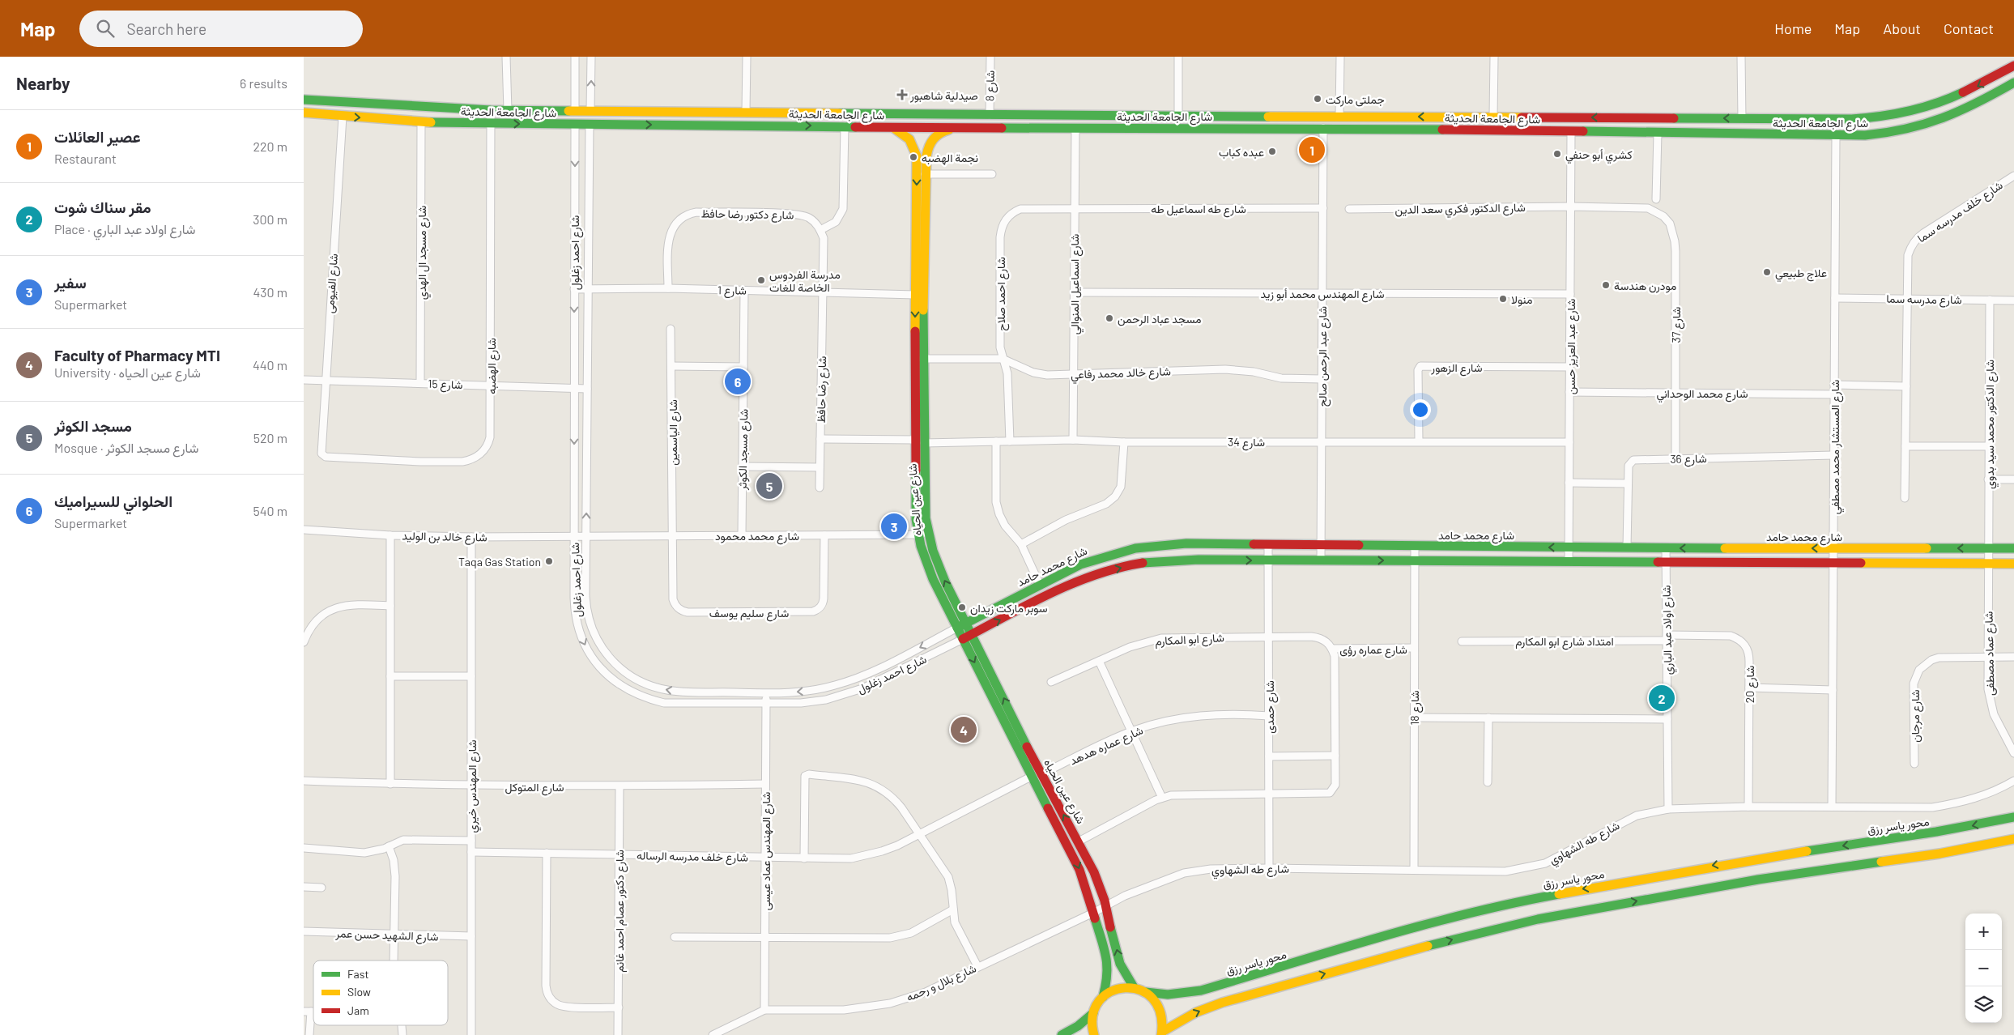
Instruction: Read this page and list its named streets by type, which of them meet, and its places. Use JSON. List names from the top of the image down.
{
  "streets": {
    "street": [
      "شارع 8",
      "شارع الجامعة الحديثة",
      "شارع طه اسماعيل طه",
      "شارع الدكتور فكري سعد الدين",
      "شارع خلف مدرسه سما",
      "شارع دكتور رضا حافظ",
      "شارع مسجد ال الهدي",
      "شارع احمد زغلول",
      "شارع الفيومى",
      "شارع اسماعيل المنوالي",
      "شارع 1",
      "شارع المهندس محمد أبو زيد",
      "شارع احمد صلاح",
      "شارع مدرسه سما",
      "شارع 37",
      "شارع عبد العزيز حسن",
      "شارع عبد الرحمن صالح",
      "شارع الهضبه",
      "شارع الزهور",
      "شارع خالد محمد رفاعي",
      "شارع 15",
      "شارع رضا حافظ",
      "شارع محمد الوحداني",
      "شارع الدكتور محمد سيد بدوي",
      "شارع الياسمين",
      "شارع 34",
      "شارع المستشار محمد مصطفي",
      "شارع مسجد الكوثر",
      "شارع 36",
      "شارع عين الحياه",
      "شارع محمد حامد",
      "شارع محمد محمود",
      "شارع خالد بن الوليد",
      "شارع سليم يوسف",
      "شارع اولاد عبد الباري",
      "شارع ابو المكارم",
      "امتداد شارع ابو المكارم",
      "شارع عماره رؤى",
      "شارع عماد مصطفى",
      "شارع 20",
      "شارع حمدى",
      "شارع 18",
      "شارع مرجان",
      "شارع عماره هدهد",
      "شارع المهندس خيري",
      "شارع المتوكل",
      "محور ياسر رزق",
      "شارع طه الشهاوي",
      "شارع المهندس عماد عيسى",
      "شارع خلف مدرسه الرساله",
      "شارع دكتور عصام احمد غانم",
      "شارع الشهيد حسن عمر",
      "شارع بلال و رحمه"
    ]
  },
  "crossings": [
    ["شارع 8", "شارع الجامعة الحديثة"],
    ["شارع الجامعة الحديثة", "شارع مسجد ال الهدي"],
    ["شارع الجامعة الحديثة", "شارع احمد زغلول"],
    ["شارع الجامعة الحديثة", "شارع الفيومى"],
    ["شارع الجامعة الحديثة", "شارع اسماعيل المنوالي"],
    ["شارع الجامعة الحديثة", "شارع عبد العزيز حسن"],
    ["شارع الجامعة الحديثة", "شارع عبد الرحمن صالح"],
    ["شارع الجامعة الحديثة", "شارع الهضبه"],
    ["شارع الجامعة الحديثة", "شارع المستشار محمد مصطفي"],
    ["شارع الجامعة الحديثة", "شارع عين الحياه"],
    ["شارع طه اسماعيل طه", "شارع اسماعيل المنوالي"],
    ["شارع طه اسماعيل طه", "شارع احمد صلاح"],
    ["شارع طه اسماعيل طه", "شارع عبد الرحمن صالح"],
    ["شارع الدكتور فكري سعد الدين", "شارع 37"],
    ["شارع الدكتور فكري سعد الدين", "شارع عبد العزيز حسن"],
    ["شارع خلف مدرسه سما", "شارع مدرسه سما"],
    ["شارع دكتور رضا حافظ", "شارع 1"],
    ["شارع مسجد ال الهدي", "شارع 15"],
    ["شارع احمد زغلول", "شارع 1"],
    ["شارع احمد زغلول", "شارع 15"],
    ["شارع احمد زغلول", "شارع عين الحياه"],
    ["شارع احمد زغلول", "شارع محمد حامد"],
    ["شارع احمد زغلول", "شارع محمد محمود"],
    ["شارع احمد زغلول", "شارع خالد بن الوليد"],
    ["شارع احمد زغلول", "شارع المهندس عماد عيسى"],
    ["شارع الفيومى", "شارع الهضبه"],
    ["شارع الفيومى", "شارع 15"],
    ["شارع اسماعيل المنوالي", "شارع المهندس محمد أبو زيد"],
    ["شارع اسماعيل المنوالي", "شارع احمد صلاح"],
    ["شارع اسماعيل المنوالي", "شارع خالد محمد رفاعي"],
    ["شارع اسماعيل المنوالي", "شارع 34"],
    ["شارع 1", "شارع رضا حافظ"],
    ["شارع 1", "شارع مسجد الكوثر"],
    ["شارع 1", "شارع عين الحياه"],
    ["شارع المهندس محمد أبو زيد", "شارع عبد العزيز حسن"],
    ["شارع المهندس محمد أبو زيد", "شارع عبد الرحمن صالح"],
    ["شارع احمد صلاح", "شارع خالد محمد رفاعي"],
    ["شارع احمد صلاح", "شارع 34"],
    ["شارع مدرسه سما", "شارع الدكتور محمد سيد بدوي"],
    ["شارع مدرسه سما", "شارع المستشار محمد مصطفي"],
    ["شارع 37", "شارع عبد العزيز حسن"],
    ["شارع 37", "شارع محمد الوحداني"],
    ["شارع 37", "شارع 36"],
    ["شارع عبد العزيز حسن", "شارع الزهور"],
    ["شارع عبد العزيز حسن", "شارع محمد الوحداني"],
    ["شارع عبد العزيز حسن", "شارع 34"],
    ["شارع عبد العزيز حسن", "شارع محمد حامد"],
    ["شارع عبد الرحمن صالح", "شارع خالد محمد رفاعي"],
    ["شارع عبد الرحمن صالح", "شارع 34"],
    ["شارع عبد الرحمن صالح", "شارع محمد حامد"],
    ["شارع الهضبه", "شارع 15"],
    ["شارع الزهور", "شارع 34"],
    ["شارع خالد محمد رفاعي", "شارع عين الحياه"],
    ["شارع رضا حافظ", "شارع 34"],
    ["شارع محمد الوحداني", "شارع المستشار محمد مصطفي"],
    ["شارع الدكتور محمد سيد بدوي", "شارع محمد حامد"],
    ["شارع الدكتور محمد سيد بدوي", "شارع عماد مصطفى"],
    ["شارع الياسمين", "شارع محمد محمود"],
    ["شارع الياسمين", "شارع سليم يوسف"],
    ["شارع 34", "شارع عين الحياه"],
    ["شارع المستشار محمد مصطفي", "شارع 36"],
    ["شارع المستشار محمد مصطفي", "شارع محمد حامد"],
    ["شارع المستشار محمد مصطفي", "شارع طه الشهاوي"],
    ["شارع مسجد الكوثر", "شارع محمد محمود"],
    ["شارع 36", "شارع محمد حامد"],
    ["شارع عين الحياه", "شارع محمد حامد"],
    ["شارع عين الحياه", "شارع محمد محمود"],
    ["شارع عين الحياه", "شارع عماره هدهد"],
    ["شارع عين الحياه", "شارع طه الشهاوي"],
    ["شارع عين الحياه", "شارع بلال و رحمه"],
    ["شارع محمد حامد", "شارع اولاد عبد الباري"],
    ["شارع محمد حامد", "شارع عماد مصطفى"],
    ["شارع محمد حامد", "شارع حمدى"],
    ["شارع محمد حامد", "شارع 18"],
    ["شارع محمد محمود", "شارع خالد بن الوليد"],
    ["شارع محمد محمود", "شارع سليم يوسف"],
    ["شارع خالد بن الوليد", "شارع المهندس خيري"],
    ["شارع اولاد عبد الباري", "امتداد شارع ابو المكارم"],
    ["شارع اولاد عبد الباري", "شارع 20"],
    ["شارع اولاد عبد الباري", "شارع طه الشهاوي"],
    ["شارع ابو المكارم", "شارع عماره رؤى"],
    ["شارع ابو المكارم", "شارع حمدى"],
    ["امتداد شارع ابو المكارم", "شارع 20"],
    ["شارع عماره رؤى", "شارع 18"],
    ["شارع عماد مصطفى", "شارع مرجان"],
    ["شارع 20", "شارع طه الشهاوي"],
    ["شارع حمدى", "شارع عماره هدهد"],
    ["شارع حمدى", "شارع طه الشهاوي"],
    ["شارع 18", "شارع طه الشهاوي"],
    ["شارع عماره هدهد", "شارع خلف مدرسه الرساله"],
    ["شارع المهندس خيري", "شارع المتوكل"],
    ["شارع المهندس خيري", "شارع خلف مدرسه الرساله"],
    ["شارع المهندس خيري", "شارع الشهيد حسن عمر"],
    ["شارع المتوكل", "شارع المهندس عماد عيسى"],
    ["شارع المتوكل", "شارع دكتور عصام احمد غانم"],
    ["شارع طه الشهاوي", "شارع بلال و رحمه"],
    ["شارع المهندس عماد عيسى", "شارع خلف مدرسه الرساله"],
    ["شارع المهندس عماد عيسى", "شارع بلال و رحمه"],
    ["شارع خلف مدرسه الرساله", "شارع دكتور عصام احمد غانم"]
  ],
  "places": {
    "health": ["صيدلية شاهبور"],
    "other": [
      "جملتى ماركت",
      "عبده كباب",
      "كشري أبو حنفي",
      "نجمة الهضبه",
      "علاج طبيعي",
      "مدرسة الفردوس الخاصة للغات",
      "مودرن هندسة",
      "منولا",
      "مسجد عباد الرحمن",
      "Taqa Gas Station",
      "سوبر ماركت زيدان"
    ]
  },
  "legend": ["Fast", "Slow", "Jam"],
  "page": {
    "header": "Map",
    "search": "Search here",
    "nav": [
      "Home",
      "Map",
      "About",
      "Contact"
    ],
    "heading": ["Nearby", "6 results"],
    "list": [
      {
        "mark": "1",
        "name": "عصير العائلات",
        "note": "Restaurant",
        "value": "220 m"
      },
      {
        "mark": "2",
        "name": "مقر سناك شوت",
        "note": "Place · شارع اولاد عبد الباري",
        "value": "300 m"
      },
      {
        "mark": "3",
        "name": "سفير",
        "note": "Supermarket",
        "value": "430 m"
      },
      {
        "mark": "4",
        "name": "Faculty of Pharmacy MTI",
        "note": "University · شارع عين الحياه",
        "value": "440 m"
      },
      {
        "mark": "5",
        "name": "مسجد الكوثر",
        "note": "Mosque · شارع مسجد الكوثر",
        "value": "520 m"
      },
      {
        "mark": "6",
        "name": "الحلواني للسيراميك",
        "note": "Supermarket",
        "value": "540 m"
      }
    ],
    "pins": [
      "1",
      "6",
      "5",
      "3",
      "2",
      "4"
    ],
    "map_buttons": ["+", "−"]
  }
}
